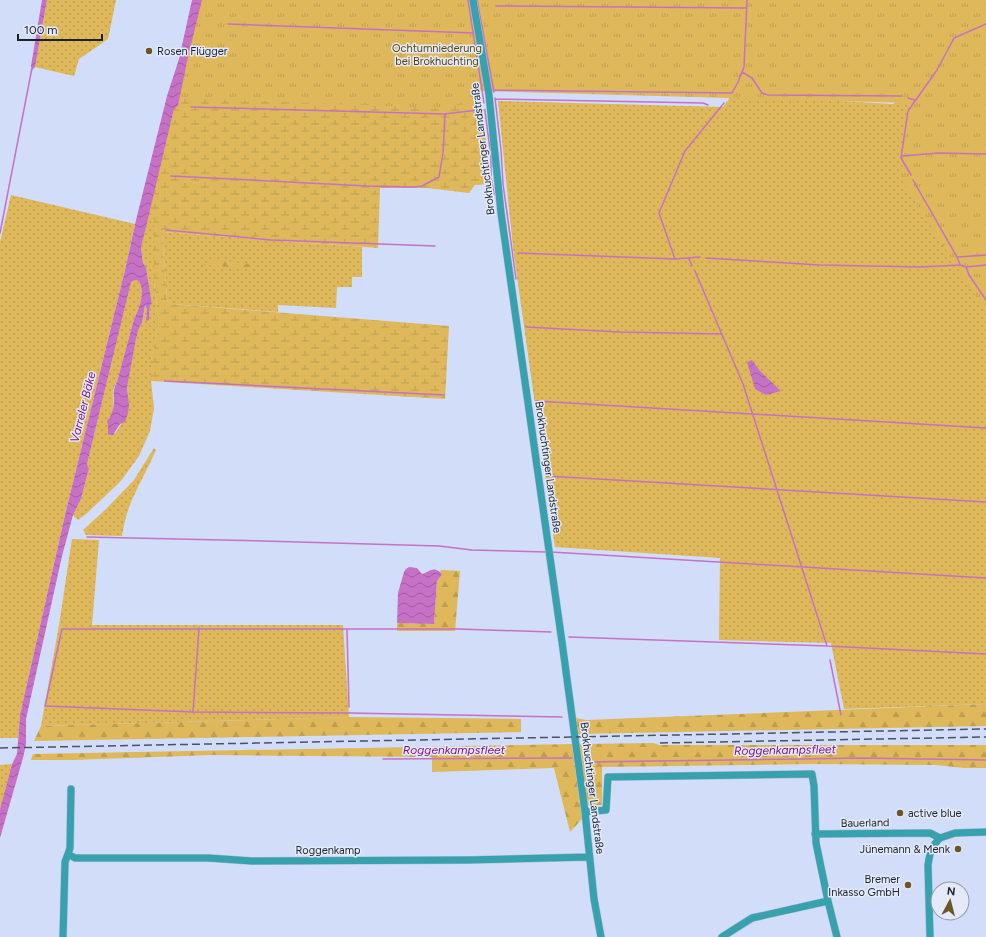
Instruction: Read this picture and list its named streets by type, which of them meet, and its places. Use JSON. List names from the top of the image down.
{
  "streets": {
    "street": ["Brokhuchtinger Landstraße", "Bauerland", "Roggenkamp"]
  },
  "crossings": [
    ["Brokhuchtinger Landstraße", "Roggenkamp"]
  ],
  "water": ["Varreler Bäke", "Roggenkampsfleet"],
  "parks": ["Ochtumniederung bei Brokhuchting"],
  "places": [
    "Rosen Flügger",
    "active blue",
    "Jünemann & Menk",
    "Bremer Inkasso GmbH"
  ],
  "scale_bar": "100 m",
  "north": "top"
}
